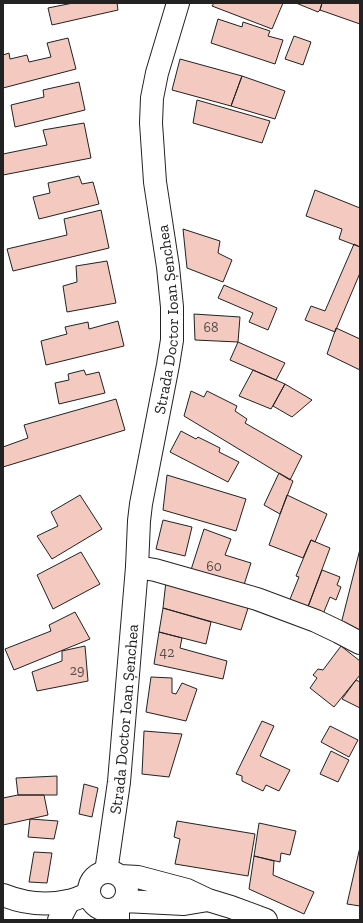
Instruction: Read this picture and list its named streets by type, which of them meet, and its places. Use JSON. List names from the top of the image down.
{
  "streets": {
    "street": ["Strada Doctor Ioan Șenchea"]
  },
  "house_numbers": [
    "68",
    "60",
    "42",
    "29"
  ]
}
